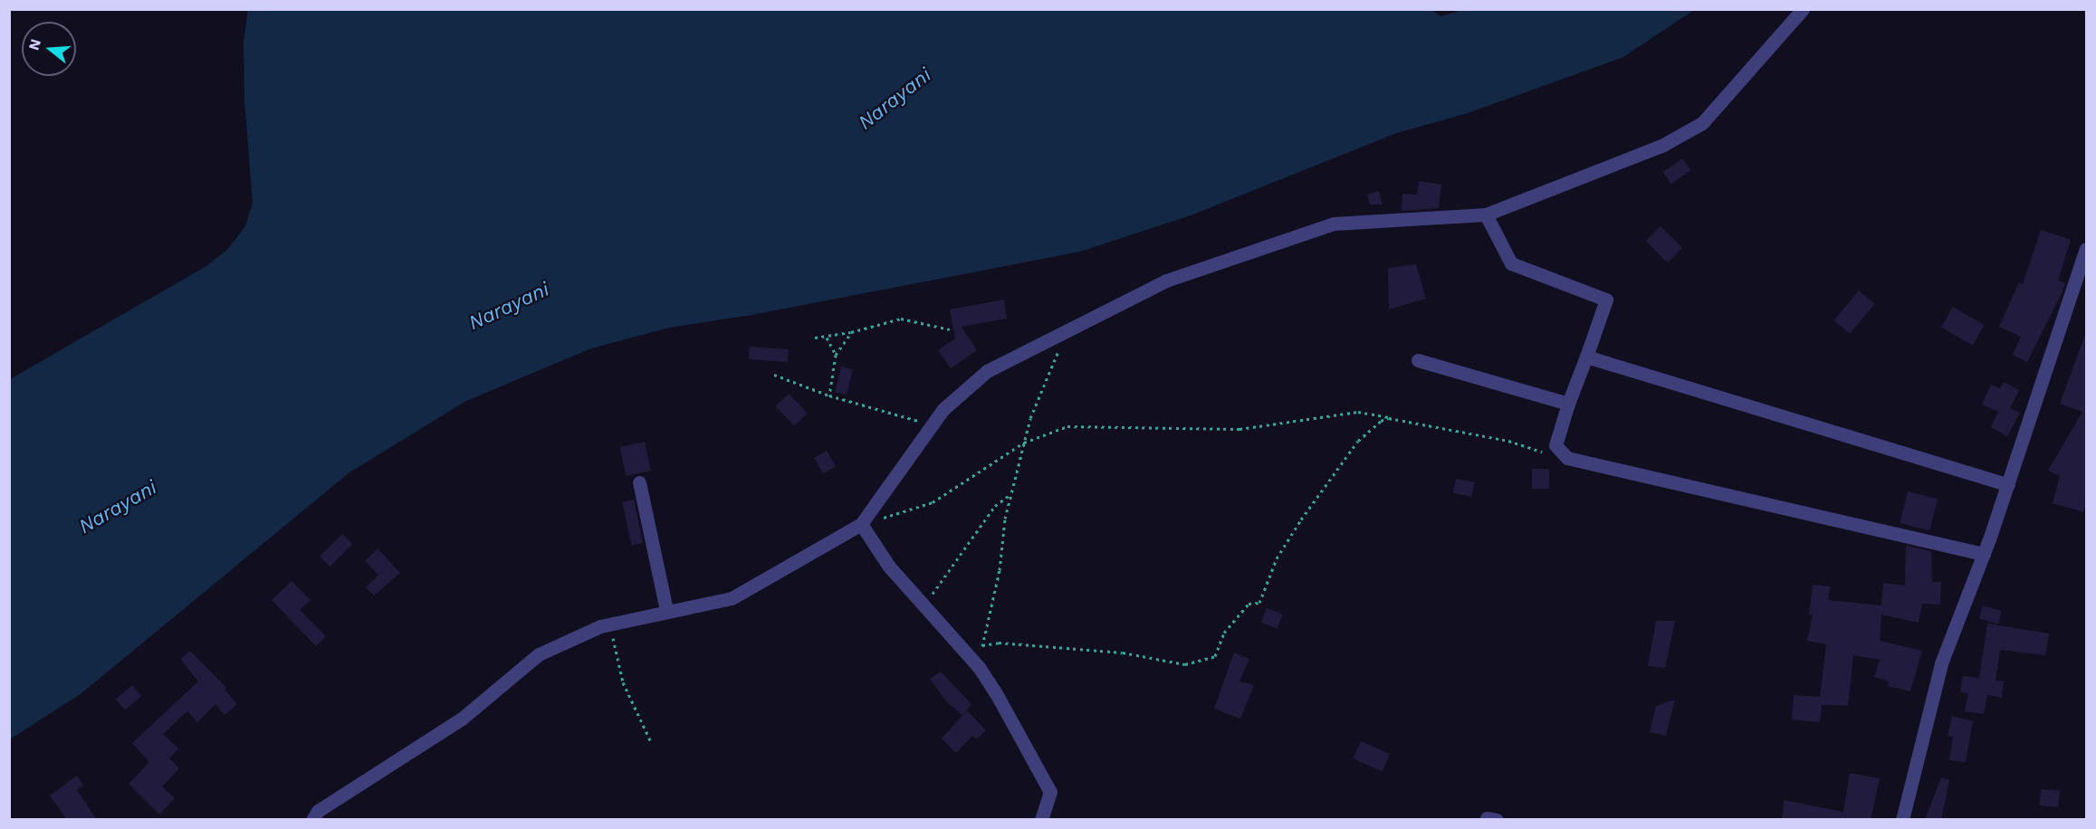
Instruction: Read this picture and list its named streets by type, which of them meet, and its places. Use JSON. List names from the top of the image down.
{
  "water": ["Narayani"],
  "north": "left"
}
